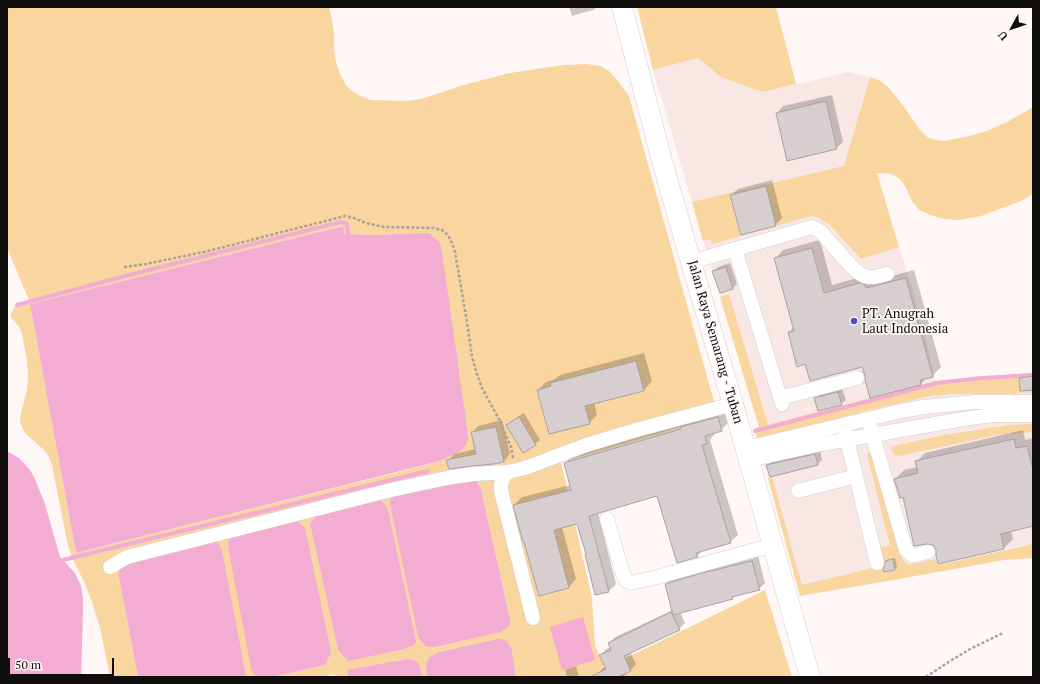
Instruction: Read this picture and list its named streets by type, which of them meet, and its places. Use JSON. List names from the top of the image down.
{
  "streets": {
    "highway": ["Jalan Raya Semarang - Tuban"]
  },
  "places": ["PT. Anugrah Laut Indonesia"],
  "scale_bar": "50 m",
  "north": "bottom left"
}
